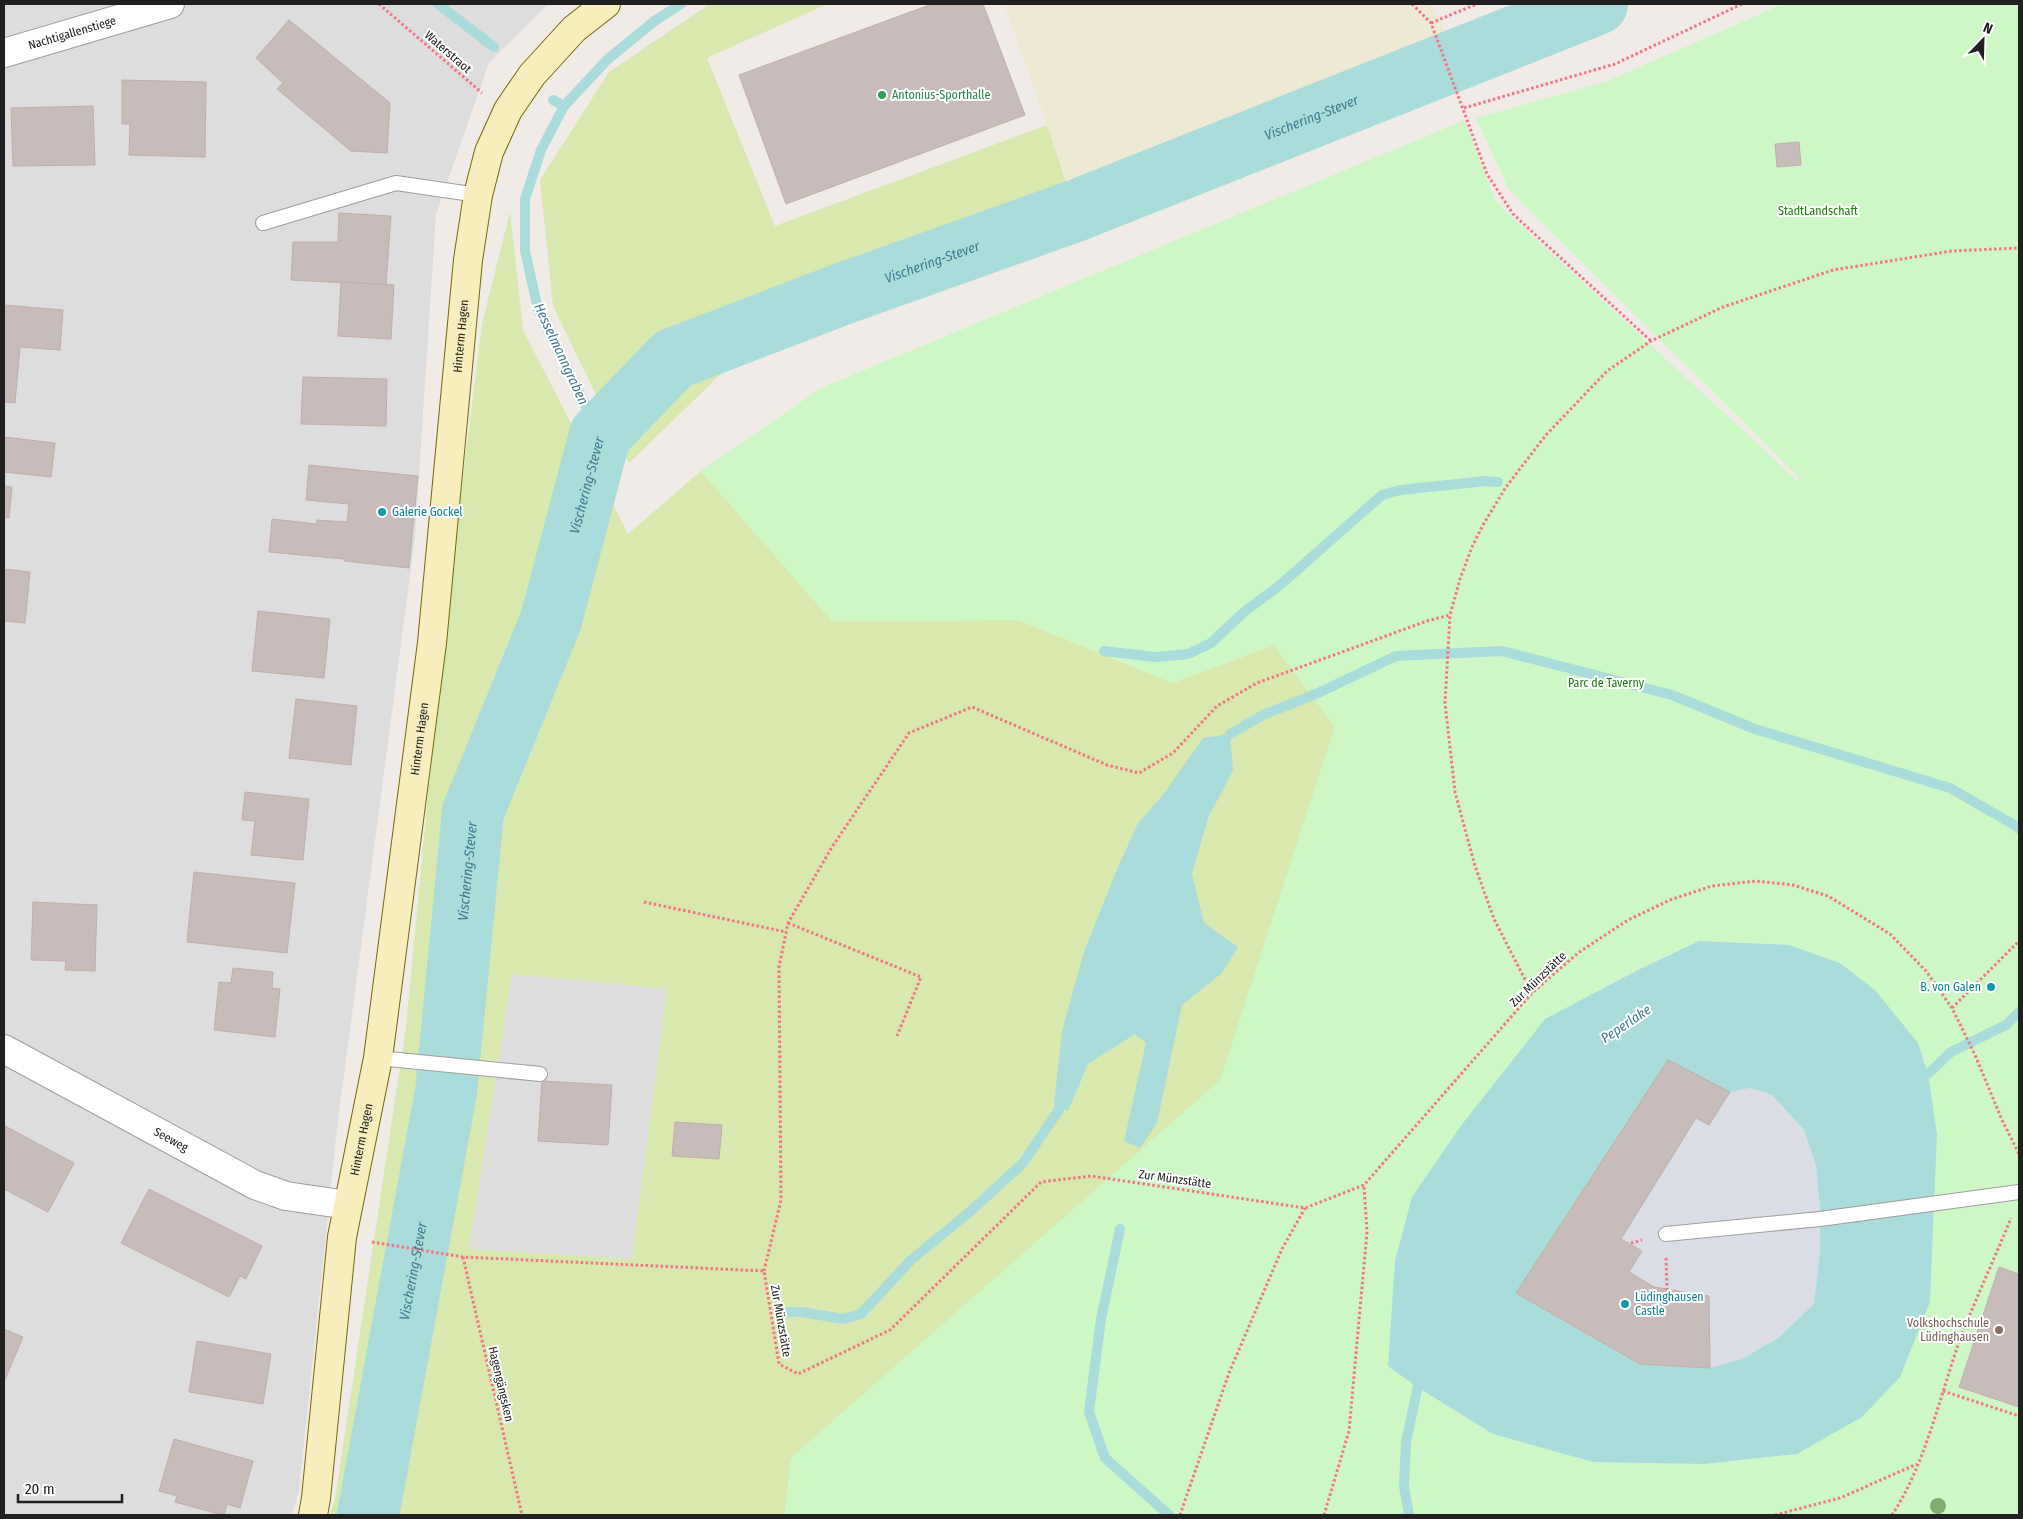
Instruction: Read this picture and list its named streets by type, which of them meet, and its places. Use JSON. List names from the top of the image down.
{
  "streets": {
    "street": ["Nachtigallenstiege", "Hinterm Hagen", "Seeweg"],
    "path": ["Waterstraot", "Zur Münzstätte", "Hagengängsken"]
  },
  "crossings": [
    ["Waterstraot", "Hinterm Hagen"],
    ["Hinterm Hagen", "Seeweg"],
    ["Zur Münzstätte", "Hagengängsken"]
  ],
  "water": ["Vischering-Stever", "Hesselmanngraben", "Peperlake"],
  "parks": ["StadtLandschaft", "Parc de Taverny"],
  "places": [
    "Antonius-Sporthalle",
    "Galerie Gockel",
    "B. von Galen",
    "Lüdinghausen Castle",
    "Volkshochschule Lüdinghausen"
  ],
  "scale_bar": "20 m",
  "north": "top right"
}
